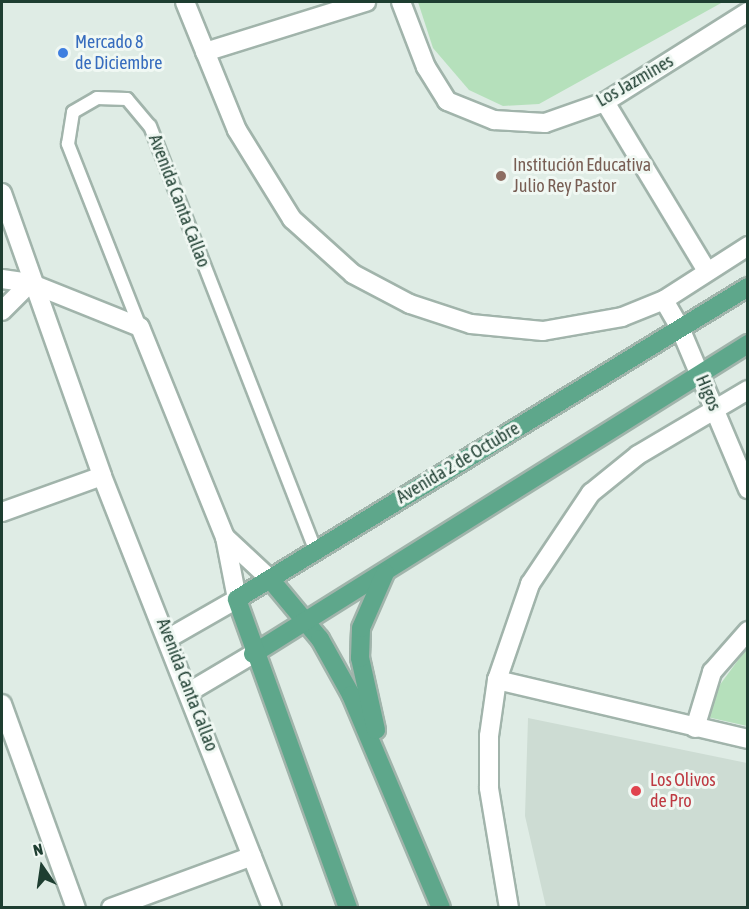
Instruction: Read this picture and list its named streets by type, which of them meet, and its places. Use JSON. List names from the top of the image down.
{
  "streets": {
    "main road": ["Avenida Canta Callao", "Avenida 2 de Octubre"],
    "street": ["Los Jazmines", "Higos"]
  },
  "crossings": [
    ["Avenida Canta Callao", "Avenida 2 de Octubre"],
    ["Higos", "Avenida 2 de Octubre"]
  ],
  "places": ["Mercado 8 de Diciembre", "Institución Educativa Julio Rey Pastor", "Los Olivos de Pro"],
  "north": "top"
}
